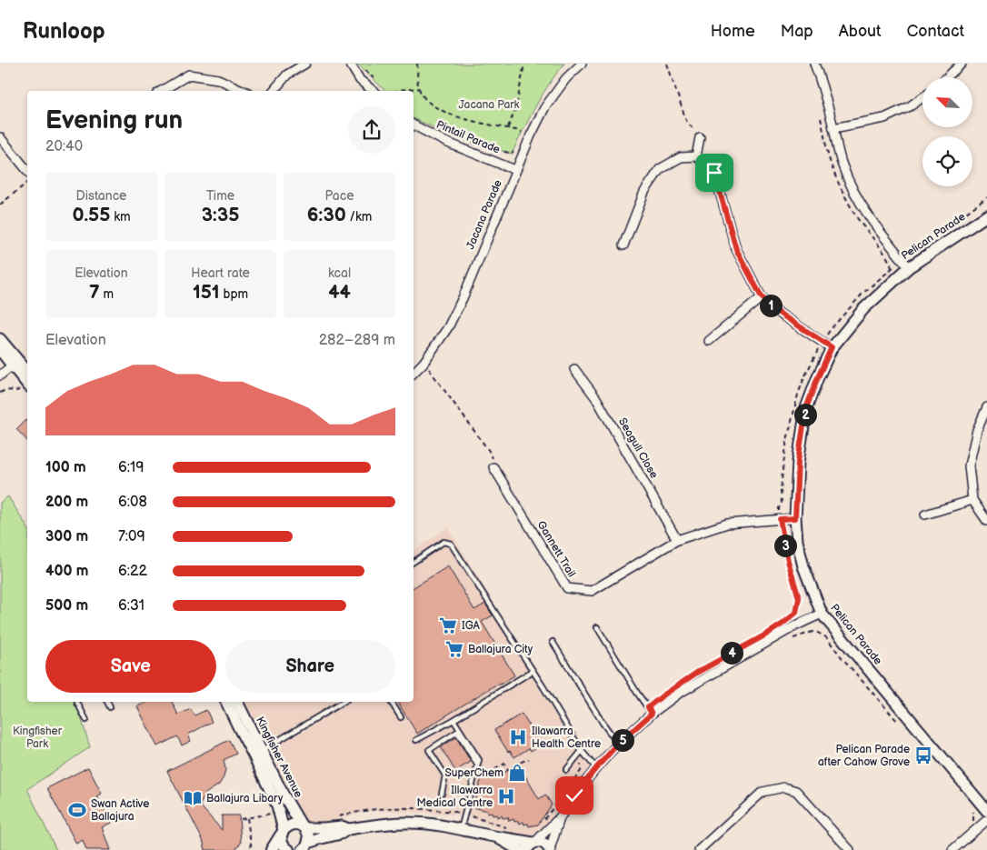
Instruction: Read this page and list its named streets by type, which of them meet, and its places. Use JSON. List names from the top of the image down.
{
  "streets": {
    "street": [
      "Pintail Parade",
      "Jacana Parade",
      "Pelican Parade",
      "Seagull Close",
      "Gannett Trail",
      "Kingfisher Avenue"
    ]
  },
  "crossings": [
    ["Pintail Parade", "Jacana Parade"],
    ["Pelican Parade", "Gannett Trail"],
    ["Seagull Close", "Gannett Trail"]
  ],
  "parks": ["Jacana Park", "Kingfisher Park"],
  "places": {
    "supermarket": ["IGA", "Ballajura City"],
    "hospital": ["Illawarra Health Centre", "Illawarra Medical Centre"],
    "bus stop": ["Pelican Parade after Cahow Grove"],
    "shop": ["SuperChem"],
    "library": ["Ballajura Libary"],
    "sports": ["Swan Active Ballajura"]
  },
  "north": "top left",
  "page": {
    "header": "Runloop",
    "nav": [
      "Home",
      "Map",
      "About",
      "Contact"
    ],
    "heading": ["Evening run", "20:40"],
    "stats": [
      ["Distance", "0.55 km"],
      ["Time", "3:35"],
      ["Pace", "6:30 /km"],
      ["Elevation", "7 m"],
      ["Heart rate", "151 bpm"],
      ["kcal", "44"]
    ],
    "pins": [
      "1",
      "2",
      "3",
      "4",
      "5"
    ],
    "chart": ["Elevation", "282–289 m"],
    "list": [
      {
        "name": "100 m",
        "note": "6:19"
      },
      {
        "name": "200 m",
        "note": "6:08"
      },
      {
        "name": "300 m",
        "note": "7:09"
      },
      {
        "name": "400 m",
        "note": "6:22"
      },
      {
        "name": "500 m",
        "note": "6:31"
      }
    ],
    "buttons": ["Save", "Share"]
  }
}
